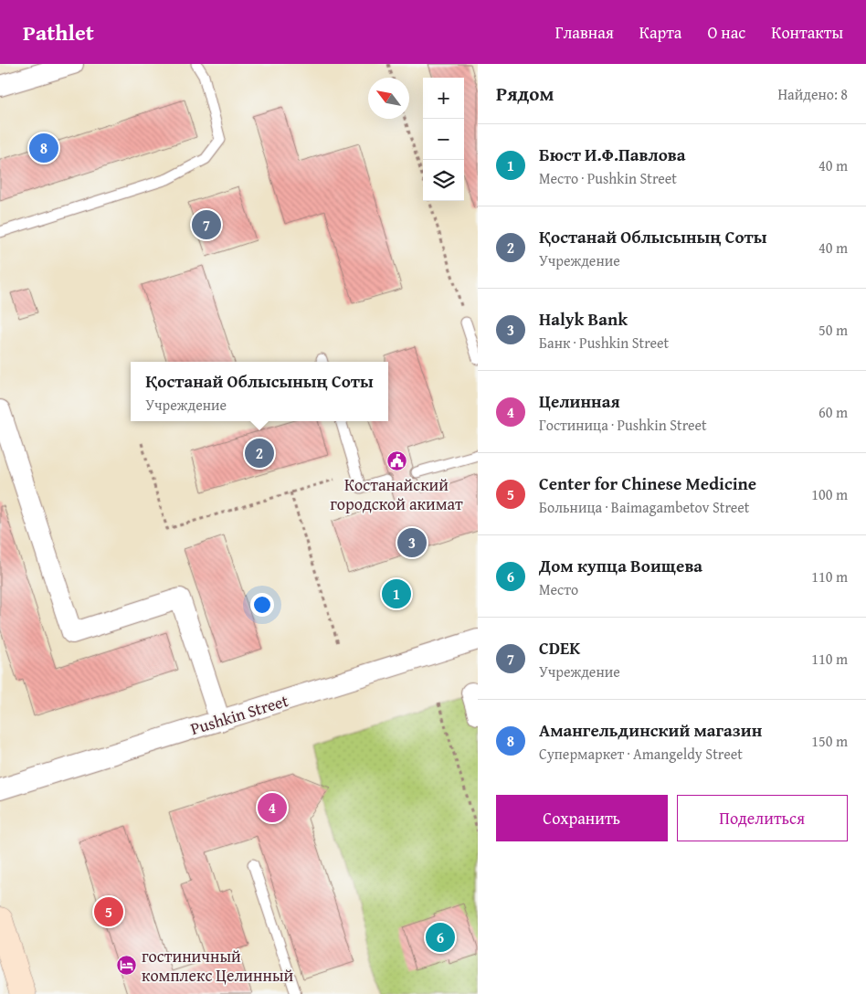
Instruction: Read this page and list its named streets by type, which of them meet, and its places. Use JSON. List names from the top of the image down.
{
  "streets": {
    "street": ["Pushkin Street"]
  },
  "places": {
    "public building": ["Костанайский городской акимат"],
    "hotel": ["гостиничный комплекс Целинный"]
  },
  "north": "top left",
  "page": {
    "header": "Pathlet",
    "nav": [
      "Главная",
      "Карта",
      "О нас",
      "Контакты"
    ],
    "heading": ["Рядом", "Найдено: 8"],
    "map_buttons": ["+", "−"],
    "list": [
      {
        "mark": "1",
        "name": "Бюст И.Ф.Павлова",
        "note": "Место · Pushkin Street",
        "value": "40 m"
      },
      {
        "mark": "2",
        "name": "Қостанай Облысының Соты",
        "note": "Учреждение",
        "value": "40 m"
      },
      {
        "mark": "3",
        "name": "Halyk Bank",
        "note": "Банк · Pushkin Street",
        "value": "50 m"
      },
      {
        "mark": "4",
        "name": "Целинная",
        "note": "Гостиница · Pushkin Street",
        "value": "60 m"
      },
      {
        "mark": "5",
        "name": "Center for Chinese Medicine",
        "note": "Больница · Baimagambetov Street",
        "value": "100 m"
      },
      {
        "mark": "6",
        "name": "Дом купца Воищева",
        "note": "Место",
        "value": "110 m"
      },
      {
        "mark": "7",
        "name": "CDEK",
        "note": "Учреждение",
        "value": "110 m"
      },
      {
        "mark": "8",
        "name": "Амангельдинский магазин",
        "note": "Супермаркет · Amangeldy Street",
        "value": "150 m"
      }
    ],
    "pins": [
      "8",
      "7",
      "2",
      "3",
      "1",
      "4",
      "5",
      "6"
    ],
    "popup": ["Қостанай Облысының Соты", "Учреждение"],
    "buttons": ["Сохранить", "Поделиться"]
  }
}
